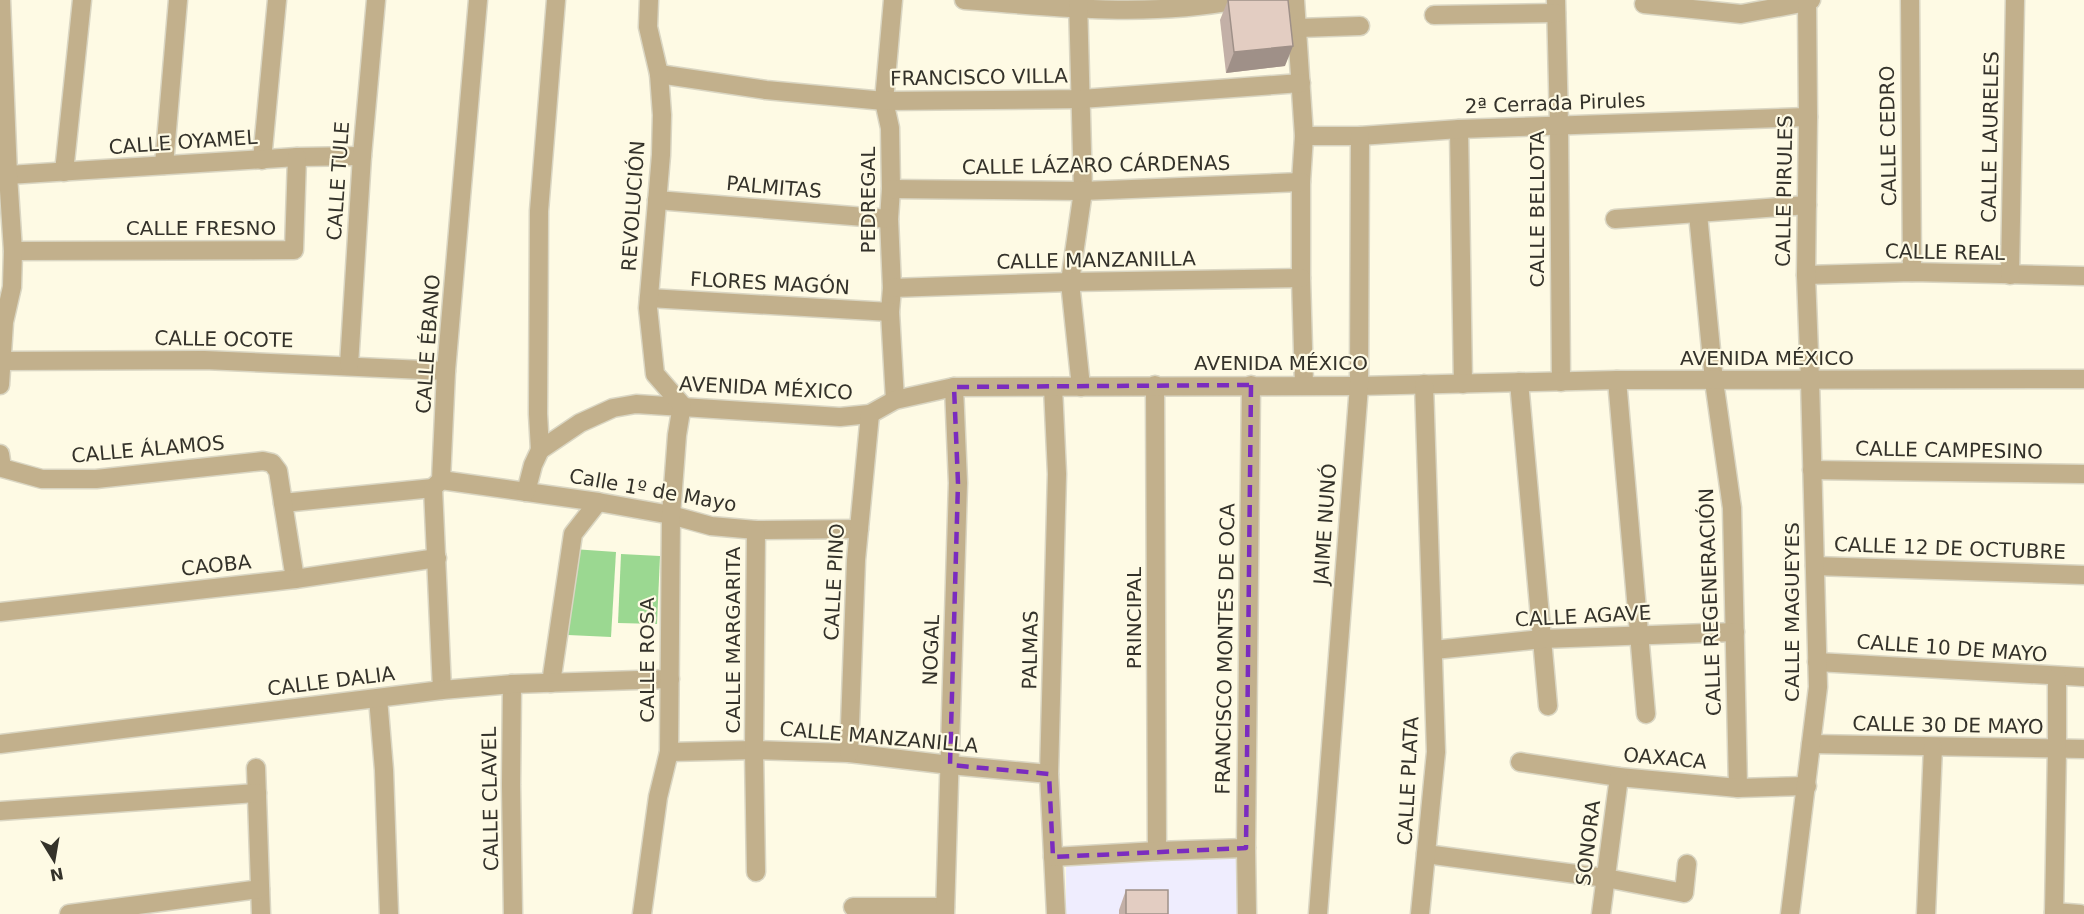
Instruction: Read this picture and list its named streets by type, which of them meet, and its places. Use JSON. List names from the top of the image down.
{
  "streets": {
    "street": [
      "FRANCISCO VILLA",
      "2ª Cerrada Pirules",
      "CALLE CEDRO",
      "CALLE LAURELES",
      "CALLE OYAMEL",
      "CALLE LÁZARO CÁRDENAS",
      "CALLE TULE",
      "PALMITAS",
      "CALLE PIRULES",
      "PEDREGAL",
      "REVOLUCIÓN",
      "CALLE BELLOTA",
      "CALLE FRESNO",
      "CALLE REAL",
      "CALLE MANZANILLA",
      "FLORES MAGÓN",
      "CALLE OCOTE",
      "CALLE ÉBANO",
      "AVENIDA MÉXICO",
      "CALLE ÁLAMOS",
      "CALLE CAMPESINO",
      "Calle 1º de Mayo",
      "JAIME NUNÓ",
      "CALLE 12 DE OCTUBRE",
      "CAOBA",
      "CALLE PINO",
      "CALLE REGENERACIÓN",
      "CALLE MAGUEYES",
      "CALLE AGAVE",
      "PRINCIPAL",
      "CALLE MARGARITA",
      "CALLE 10 DE MAYO",
      "FRANCISCO MONTES DE OCA",
      "NOGAL",
      "PALMAS",
      "CALLE ROSA",
      "CALLE DALIA",
      "CALLE 30 DE MAYO",
      "OAXACA",
      "CALLE PLATA",
      "CALLE CLAVEL",
      "SONORA"
    ]
  },
  "crossings": [
    ["FRANCISCO VILLA", "PEDREGAL"],
    ["FRANCISCO VILLA", "REVOLUCIÓN"],
    ["2ª Cerrada Pirules", "CALLE PIRULES"],
    ["2ª Cerrada Pirules", "CALLE BELLOTA"],
    ["2ª Cerrada Pirules", "JAIME NUNÓ"],
    ["CALLE CEDRO", "CALLE REAL"],
    ["CALLE LAURELES", "CALLE REAL"],
    ["CALLE OYAMEL", "CALLE TULE"],
    ["CALLE OYAMEL", "CALLE FRESNO"],
    ["CALLE LÁZARO CÁRDENAS", "PEDREGAL"],
    ["CALLE TULE", "CALLE OCOTE"],
    ["PALMITAS", "PEDREGAL"],
    ["PALMITAS", "REVOLUCIÓN"],
    ["CALLE PIRULES", "CALLE REAL"],
    ["CALLE PIRULES", "AVENIDA MÉXICO"],
    ["CALLE PIRULES", "CALLE MAGUEYES"],
    ["PEDREGAL", "CALLE MANZANILLA"],
    ["PEDREGAL", "FLORES MAGÓN"],
    ["PEDREGAL", "AVENIDA MÉXICO"],
    ["REVOLUCIÓN", "FLORES MAGÓN"],
    ["REVOLUCIÓN", "AVENIDA MÉXICO"],
    ["REVOLUCIÓN", "CALLE ROSA"],
    ["CALLE BELLOTA", "AVENIDA MÉXICO"],
    ["CALLE MANZANILLA", "CALLE PINO"],
    ["CALLE MANZANILLA", "CALLE MARGARITA"],
    ["CALLE MANZANILLA", "NOGAL"],
    ["CALLE MANZANILLA", "PALMAS"],
    ["CALLE MANZANILLA", "CALLE ROSA"],
    ["CALLE OCOTE", "CALLE ÉBANO"],
    ["CALLE ÉBANO", "Calle 1º de Mayo"],
    ["CALLE ÉBANO", "CAOBA"],
    ["CALLE ÉBANO", "CALLE DALIA"],
    ["AVENIDA MÉXICO", "JAIME NUNÓ"],
    ["AVENIDA MÉXICO", "CALLE PINO"],
    ["AVENIDA MÉXICO", "CALLE REGENERACIÓN"],
    ["AVENIDA MÉXICO", "CALLE MAGUEYES"],
    ["AVENIDA MÉXICO", "PRINCIPAL"],
    ["AVENIDA MÉXICO", "FRANCISCO MONTES DE OCA"],
    ["AVENIDA MÉXICO", "NOGAL"],
    ["AVENIDA MÉXICO", "PALMAS"],
    ["AVENIDA MÉXICO", "CALLE ROSA"],
    ["AVENIDA MÉXICO", "CALLE PLATA"],
    ["CALLE ÁLAMOS", "CAOBA"],
    ["CALLE CAMPESINO", "CALLE MAGUEYES"],
    ["Calle 1º de Mayo", "CALLE PINO"],
    ["Calle 1º de Mayo", "CALLE MARGARITA"],
    ["Calle 1º de Mayo", "CALLE ROSA"],
    ["CALLE 12 DE OCTUBRE", "CALLE MAGUEYES"],
    ["CALLE REGENERACIÓN", "CALLE AGAVE"],
    ["CALLE REGENERACIÓN", "OAXACA"],
    ["CALLE MAGUEYES", "CALLE 10 DE MAYO"],
    ["CALLE MAGUEYES", "CALLE 30 DE MAYO"],
    ["CALLE MAGUEYES", "OAXACA"],
    ["CALLE AGAVE", "CALLE PLATA"],
    ["CALLE ROSA", "CALLE DALIA"],
    ["CALLE DALIA", "CALLE CLAVEL"],
    ["OAXACA", "SONORA"]
  ],
  "north": "bottom"
}
